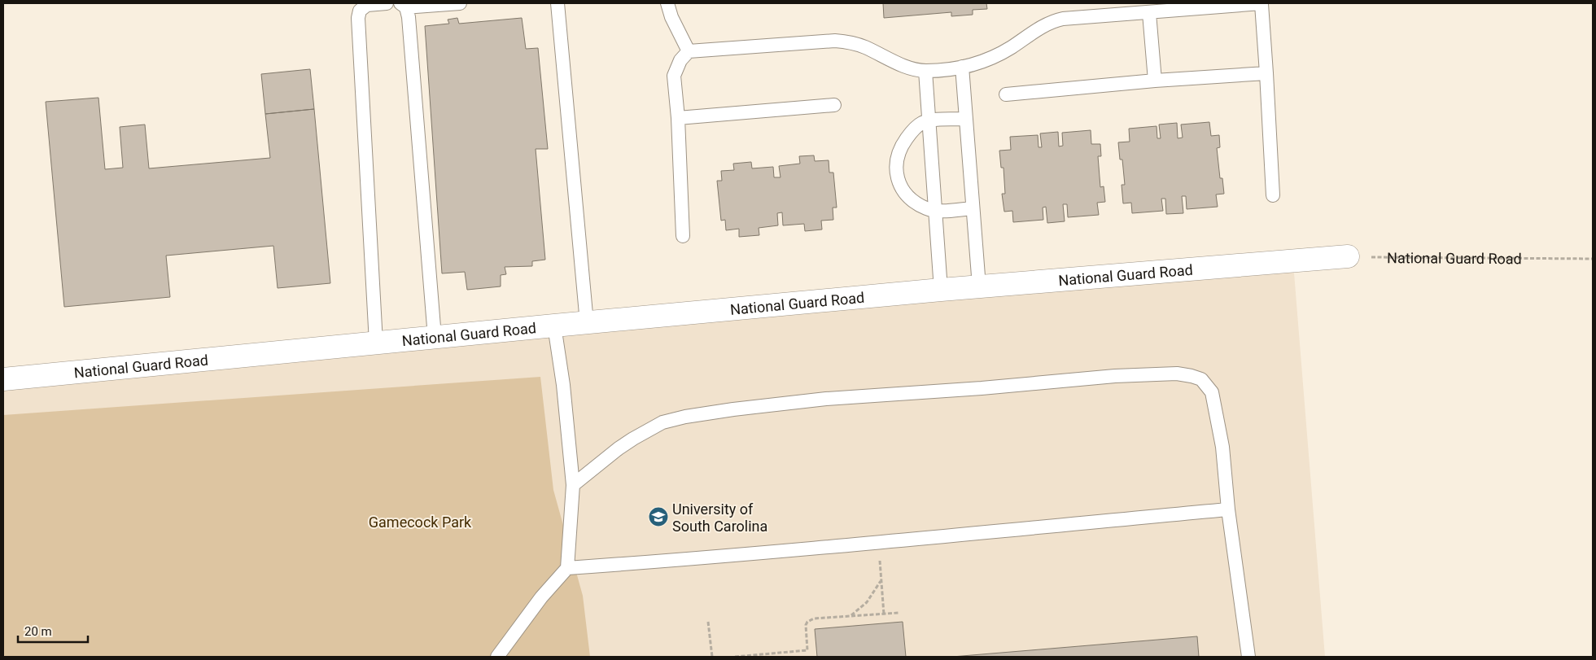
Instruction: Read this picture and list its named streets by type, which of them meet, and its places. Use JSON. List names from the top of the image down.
{
  "streets": {
    "street": ["National Guard Road"]
  },
  "parks": ["Gamecock Park"],
  "places": {
    "school or university": ["University of South Carolina"]
  },
  "scale_bar": "20 m"
}
